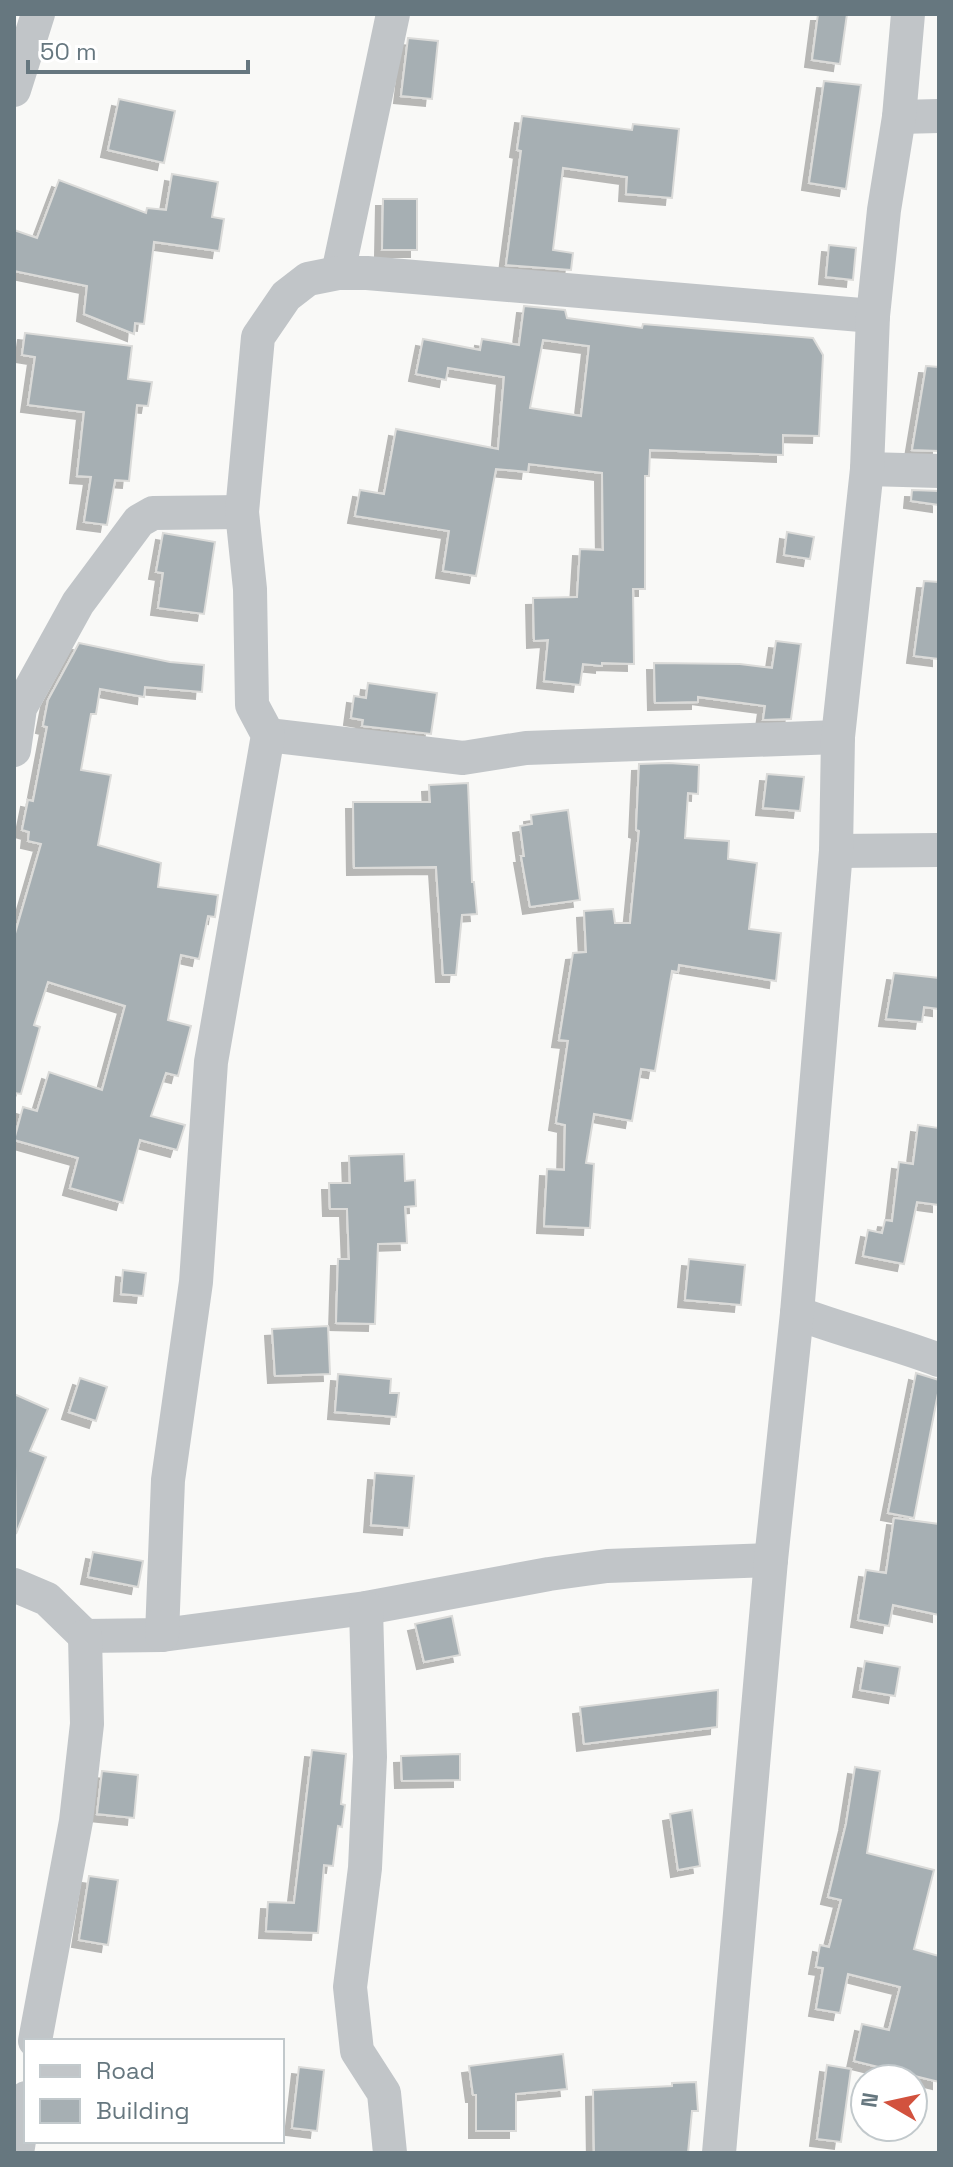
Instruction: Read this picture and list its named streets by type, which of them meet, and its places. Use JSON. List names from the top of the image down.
{
  "legend": ["Road", "Building"],
  "scale_bar": "50 m",
  "north": "left"
}
